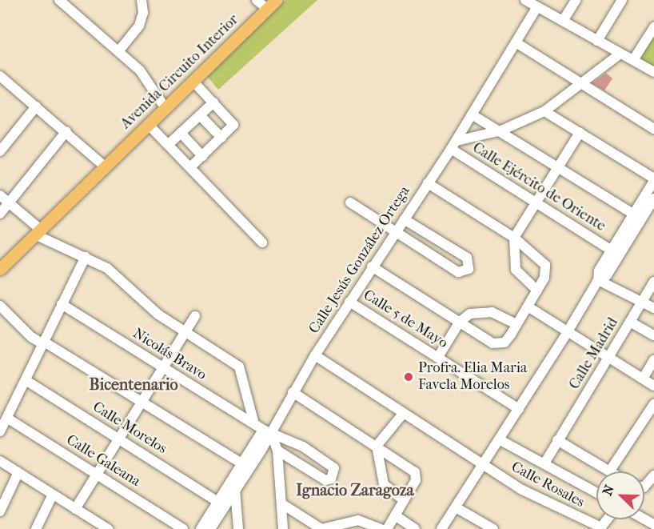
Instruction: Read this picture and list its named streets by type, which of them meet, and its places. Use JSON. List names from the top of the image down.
{
  "streets": {
    "main road": ["Avenida Circuito Interior"],
    "street": [
      "Calle Ejército de Oriente",
      "Calle Jesús González Ortega",
      "Calle 5 de Mayo",
      "Calle Madrid",
      "Nicolás Bravo",
      "Calle Morelos",
      "Calle Galeana",
      "Calle Rosales"
    ]
  },
  "crossings": [
    ["Calle Ejército de Oriente", "Calle Jesús González Ortega"],
    ["Calle Jesús González Ortega", "Calle 5 de Mayo"],
    ["Calle Jesús González Ortega", "Nicolás Bravo"],
    ["Calle Jesús González Ortega", "Calle Morelos"],
    ["Calle Jesús González Ortega", "Calle Rosales"]
  ],
  "districts": ["Bicentenario", "Ignacio Zaragoza"],
  "places": ["Profra. Elia Maria Favela Morelos"],
  "north": "top left"
}
